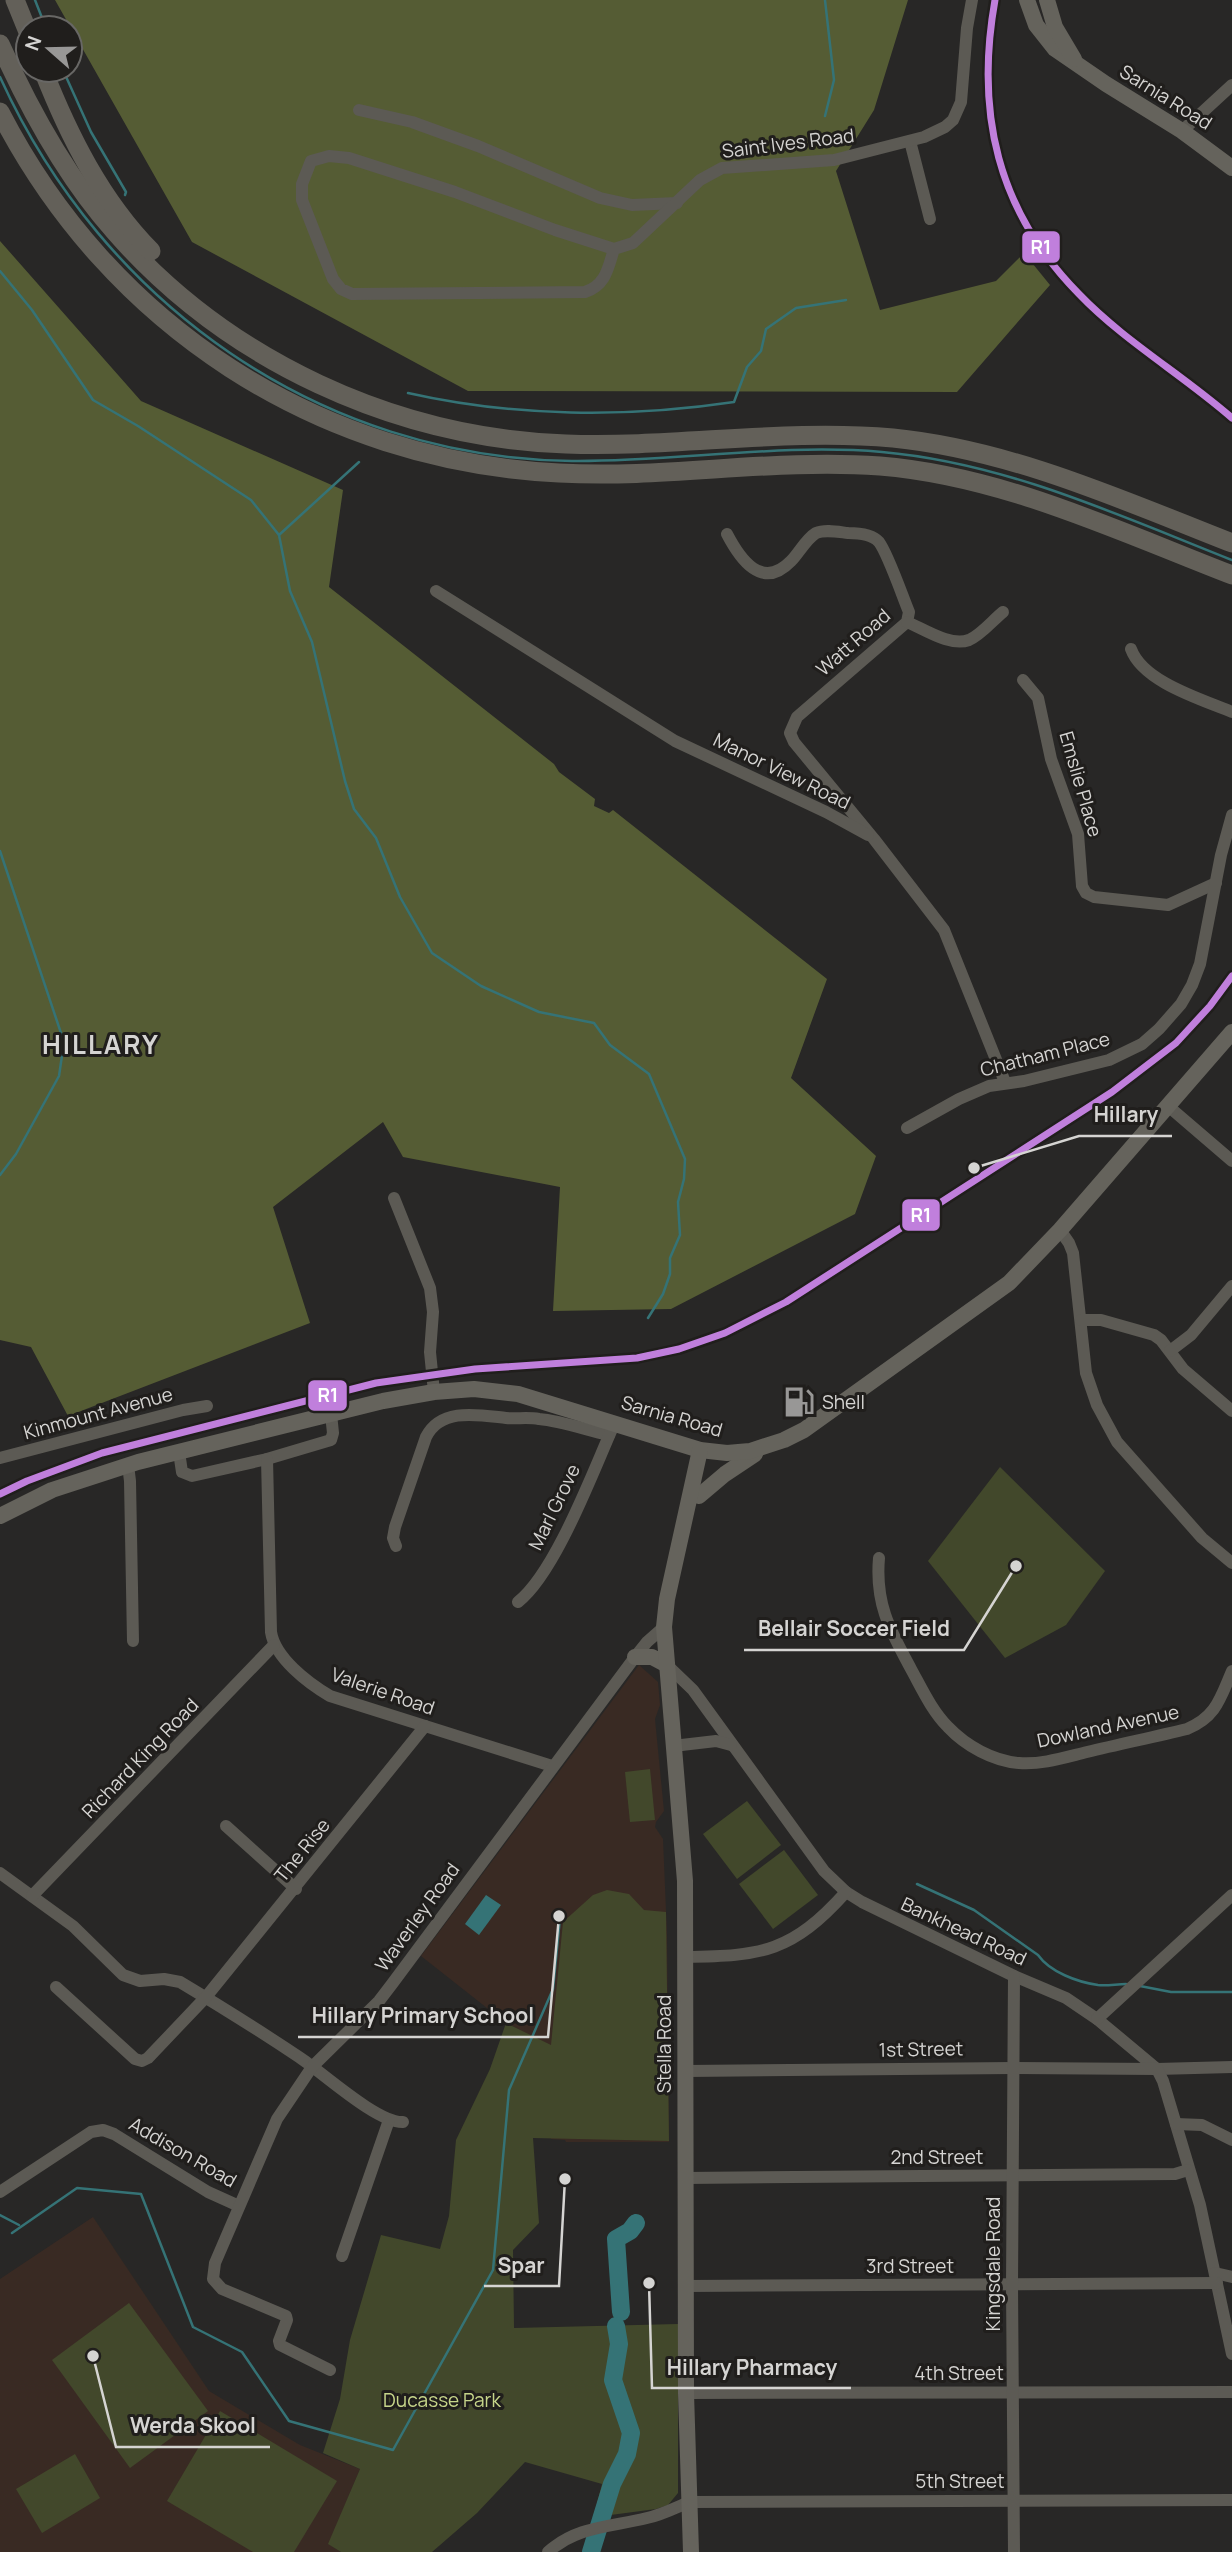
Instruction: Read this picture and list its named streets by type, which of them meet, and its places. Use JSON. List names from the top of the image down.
{
  "streets": {
    "main road": ["Sarnia Road", "Stella Road"],
    "street": [
      "Saint Ives Road",
      "Watt Road",
      "Manor View Road",
      "Emslie Place",
      "Chatham Place",
      "Kinmount Avenue",
      "Marl Grove",
      "Valerie Road",
      "Dowland Avenue",
      "Richard King Road",
      "The Rise",
      "Waverley Road",
      "Bankhead Road",
      "1st Street",
      "Addison Road",
      "2nd Street",
      "Kingsdale Road",
      "3rd Street",
      "4th Street",
      "5th Street"
    ]
  },
  "crossings": [
    ["Sarnia Road", "Marl Grove"],
    ["Sarnia Road", "Stella Road"],
    ["Watt Road", "Manor View Road"],
    ["Manor View Road", "Chatham Place"],
    ["Emslie Place", "Chatham Place"],
    ["Valerie Road", "Richard King Road"],
    ["Valerie Road", "The Rise"],
    ["Valerie Road", "Waverley Road"],
    ["Waverley Road", "Stella Road"],
    ["Waverley Road", "Addison Road"],
    ["Bankhead Road", "Stella Road"],
    ["Bankhead Road", "1st Street"],
    ["Bankhead Road", "Kingsdale Road"],
    ["Stella Road", "1st Street"],
    ["Stella Road", "2nd Street"],
    ["Stella Road", "3rd Street"],
    ["Stella Road", "4th Street"],
    ["Stella Road", "5th Street"],
    ["1st Street", "Kingsdale Road"],
    ["2nd Street", "Kingsdale Road"],
    ["Kingsdale Road", "3rd Street"],
    ["Kingsdale Road", "4th Street"],
    ["Kingsdale Road", "5th Street"]
  ],
  "districts": ["HILLARY"],
  "parks": ["Ducasse Park"],
  "places": {
    "other": [
      "Hillary",
      "Bellair Soccer Field",
      "Hillary Primary School",
      "Spar",
      "Hillary Pharmacy",
      "Werda Skool"
    ],
    "fuel station": ["Shell"]
  },
  "lines": ["transit line R1"],
  "north": "left"
}
